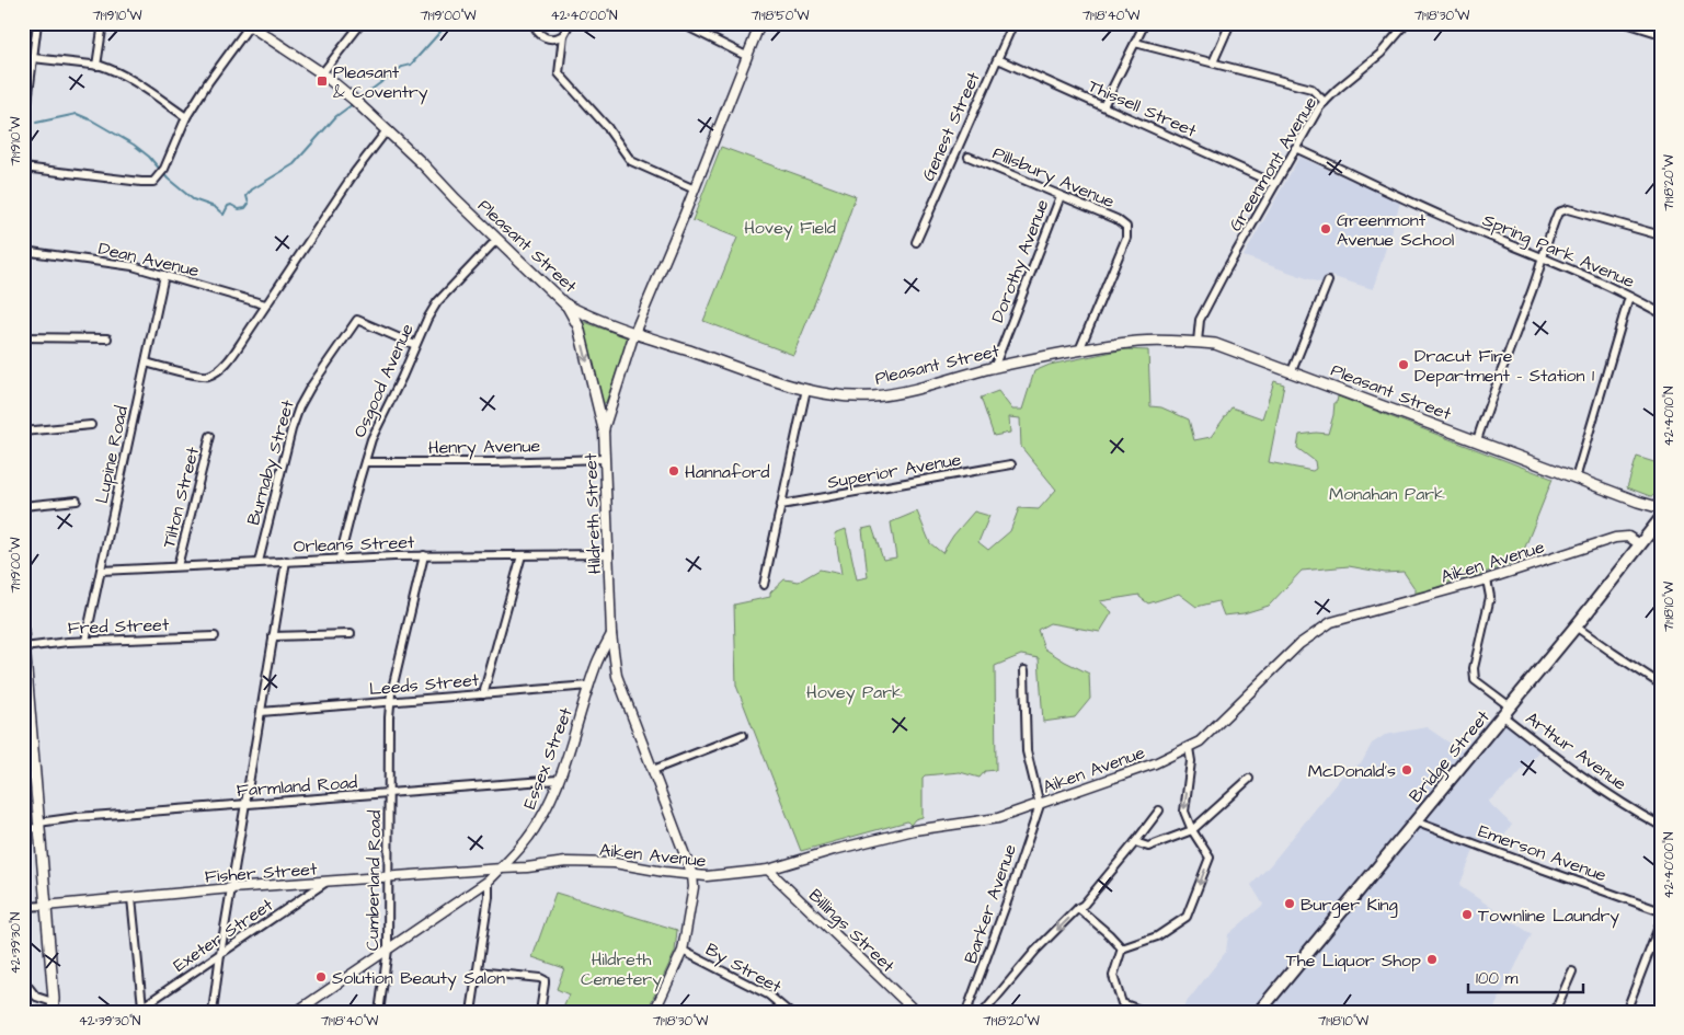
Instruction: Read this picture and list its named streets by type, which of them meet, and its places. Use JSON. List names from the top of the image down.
{
  "streets": {
    "main road": ["Pleasant Street", "Bridge Street"],
    "street": [
      "Thissell Street",
      "Genest Street",
      "Greenmont Avenue",
      "Pillsbury Avenue",
      "Spring Park Avenue",
      "Dean Avenue",
      "Dorothy Avenue",
      "Osgood Avenue",
      "Henry Avenue",
      "Lupine Road",
      "Burnaby Street",
      "Superior Avenue",
      "Tilton Street",
      "Hildreth Street",
      "Orleans Street",
      "Aiken Avenue",
      "Fred Street",
      "Leeds Street",
      "Arthur Avenue",
      "Essex Street",
      "Farmland Road",
      "Emerson Avenue",
      "Fisher Street",
      "Cumberland Road",
      "Barker Avenue",
      "Billings Street",
      "Exeter Street",
      "By Street"
    ]
  },
  "crossings": [
    ["Thissell Street", "Genest Street"],
    ["Thissell Street", "Greenmont Avenue"],
    ["Greenmont Avenue", "Pleasant Street"],
    ["Greenmont Avenue", "Spring Park Avenue"],
    ["Pillsbury Avenue", "Pleasant Street"],
    ["Pillsbury Avenue", "Dorothy Avenue"],
    ["Pleasant Street", "Dorothy Avenue"],
    ["Pleasant Street", "Osgood Avenue"],
    ["Pleasant Street", "Hildreth Street"],
    ["Dean Avenue", "Lupine Road"],
    ["Osgood Avenue", "Henry Avenue"],
    ["Osgood Avenue", "Burnaby Street"],
    ["Osgood Avenue", "Orleans Street"],
    ["Henry Avenue", "Hildreth Street"],
    ["Lupine Road", "Orleans Street"],
    ["Lupine Road", "Fred Street"],
    ["Burnaby Street", "Orleans Street"],
    ["Tilton Street", "Orleans Street"],
    ["Hildreth Street", "Orleans Street"],
    ["Hildreth Street", "Aiken Avenue"],
    ["Hildreth Street", "Essex Street"],
    ["Hildreth Street", "By Street"],
    ["Orleans Street", "Cumberland Road"],
    ["Aiken Avenue", "Arthur Avenue"],
    ["Aiken Avenue", "Bridge Street"],
    ["Aiken Avenue", "Essex Street"],
    ["Aiken Avenue", "Fisher Street"],
    ["Aiken Avenue", "Barker Avenue"],
    ["Aiken Avenue", "Billings Street"],
    ["Leeds Street", "Essex Street"],
    ["Leeds Street", "Cumberland Road"],
    ["Arthur Avenue", "Bridge Street"],
    ["Bridge Street", "Emerson Avenue"],
    ["Essex Street", "Farmland Road"],
    ["Essex Street", "Fisher Street"],
    ["Farmland Road", "Cumberland Road"],
    ["Fisher Street", "Cumberland Road"],
    ["Fisher Street", "Exeter Street"]
  ],
  "parks": [
    "Hovey Field",
    "Monahan Park",
    "Hovey Park",
    "Hildreth Cemetery"
  ],
  "places": {
    "transit": ["Pleasant & Coventry"],
    "other": [
      "Greenmont Avenue School",
      "Dracut Fire Department - Station 1",
      "Hannaford",
      "McDonald's",
      "Burger King",
      "Townline Laundry",
      "The Liquor Shop",
      "Solution Beauty Salon"
    ]
  },
  "scale_bar": "100 m",
  "coordinates": [
    "71°19'10\"W",
    "71°19'00\"W",
    "42°40'00\"N",
    "71°18'50\"W",
    "71°18'40\"W",
    "71°18'30\"W",
    "71°18'20\"W",
    "42°40'10\"N",
    "71°18'10\"W",
    "42°39'30\"N"
  ]
}
